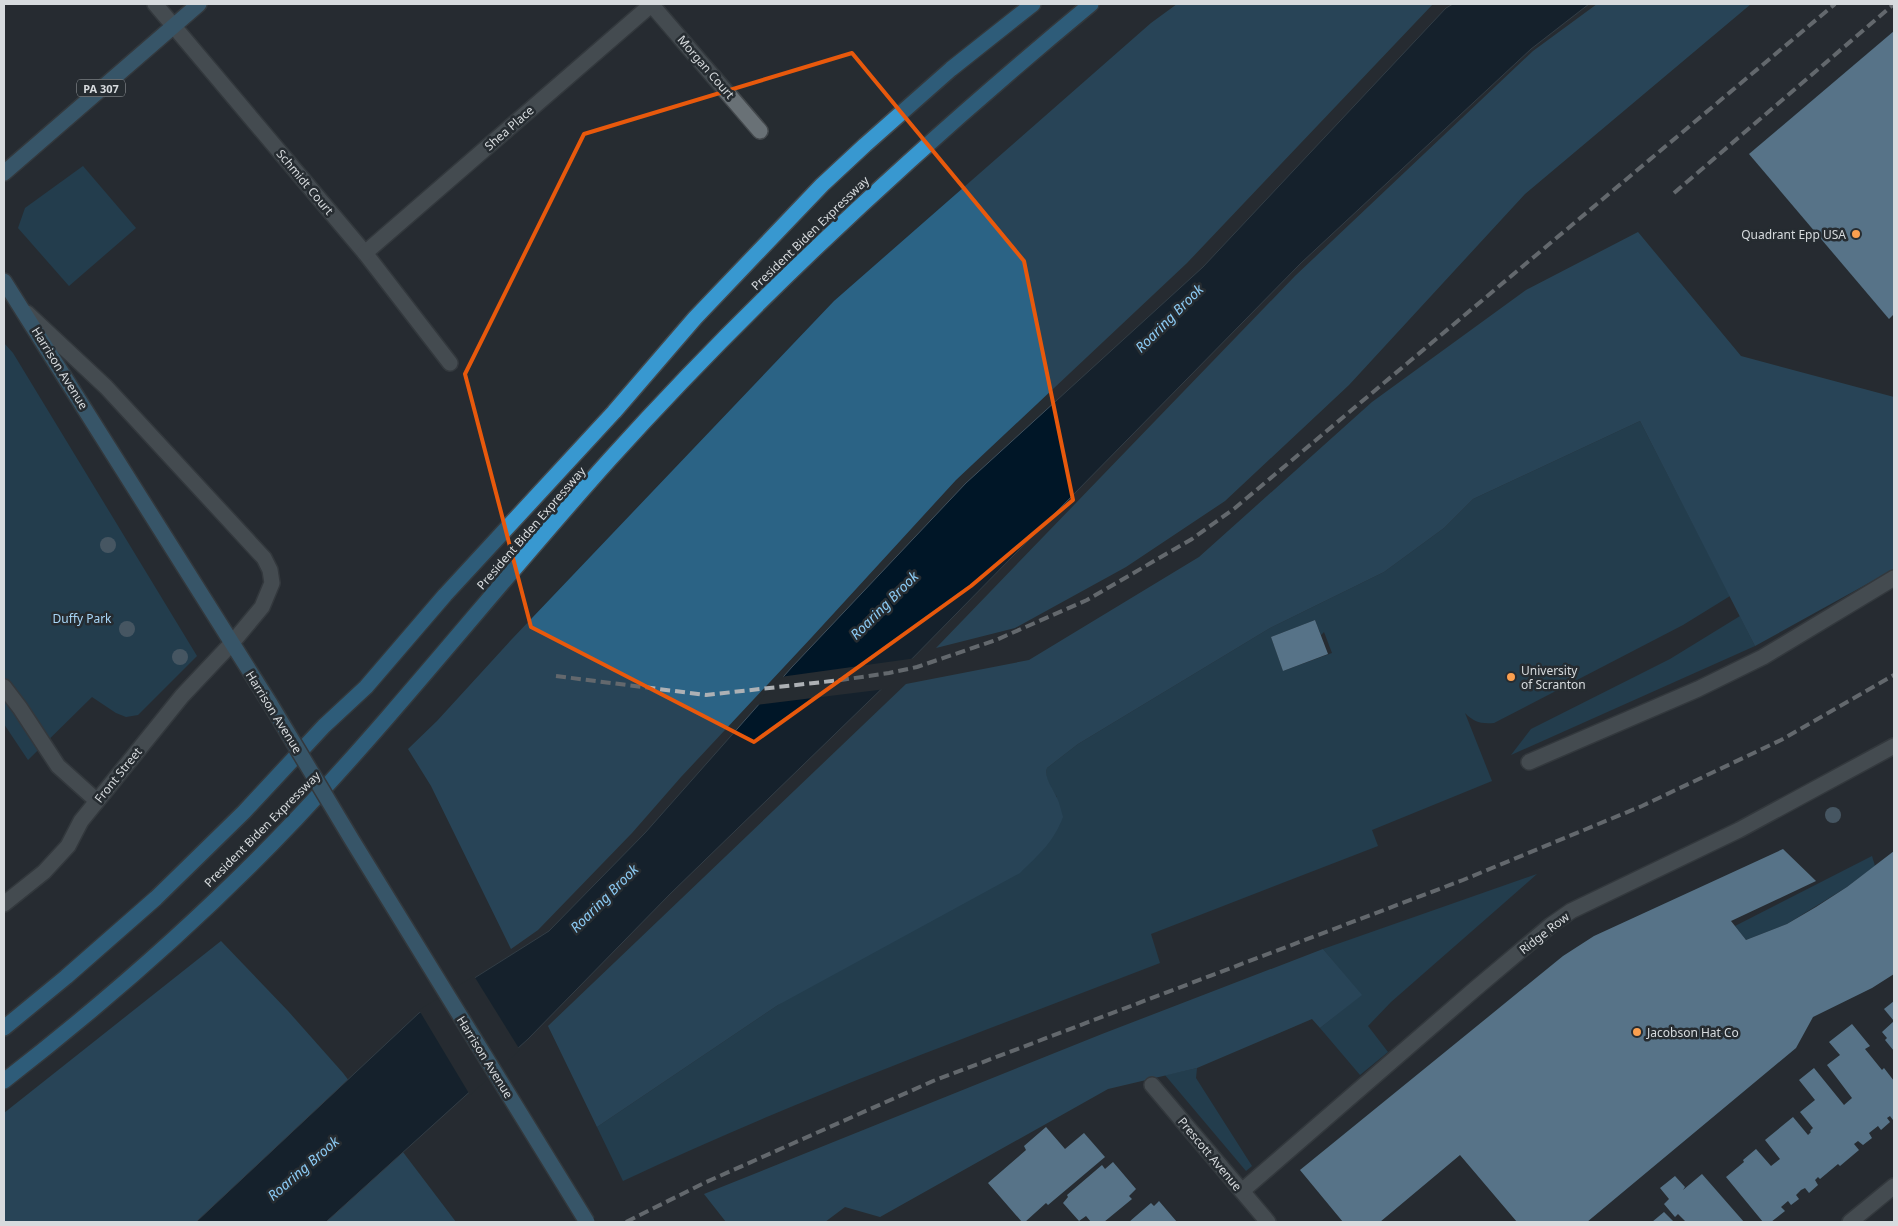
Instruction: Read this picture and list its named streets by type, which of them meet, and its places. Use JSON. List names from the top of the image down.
{
  "streets": {
    "highway": ["President Biden Expressway"],
    "main road": ["PA 307", "Harrison Avenue"],
    "street": [
      "Morgan Court",
      "Shea Place",
      "Schmidt Court",
      "Front Street",
      "Ridge Row",
      "Prescott Avenue"
    ]
  },
  "crossings": [
    ["Morgan Court", "Shea Place"],
    ["PA 307", "Schmidt Court"],
    ["Shea Place", "Schmidt Court"],
    ["Harrison Avenue", "Front Street"],
    ["Ridge Row", "Prescott Avenue"]
  ],
  "water": ["Roaring Brook"],
  "parks": ["Duffy Park"],
  "places": ["Quadrant Epp USA", "University of Scranton", "Jacobson Hat Co"]
}
